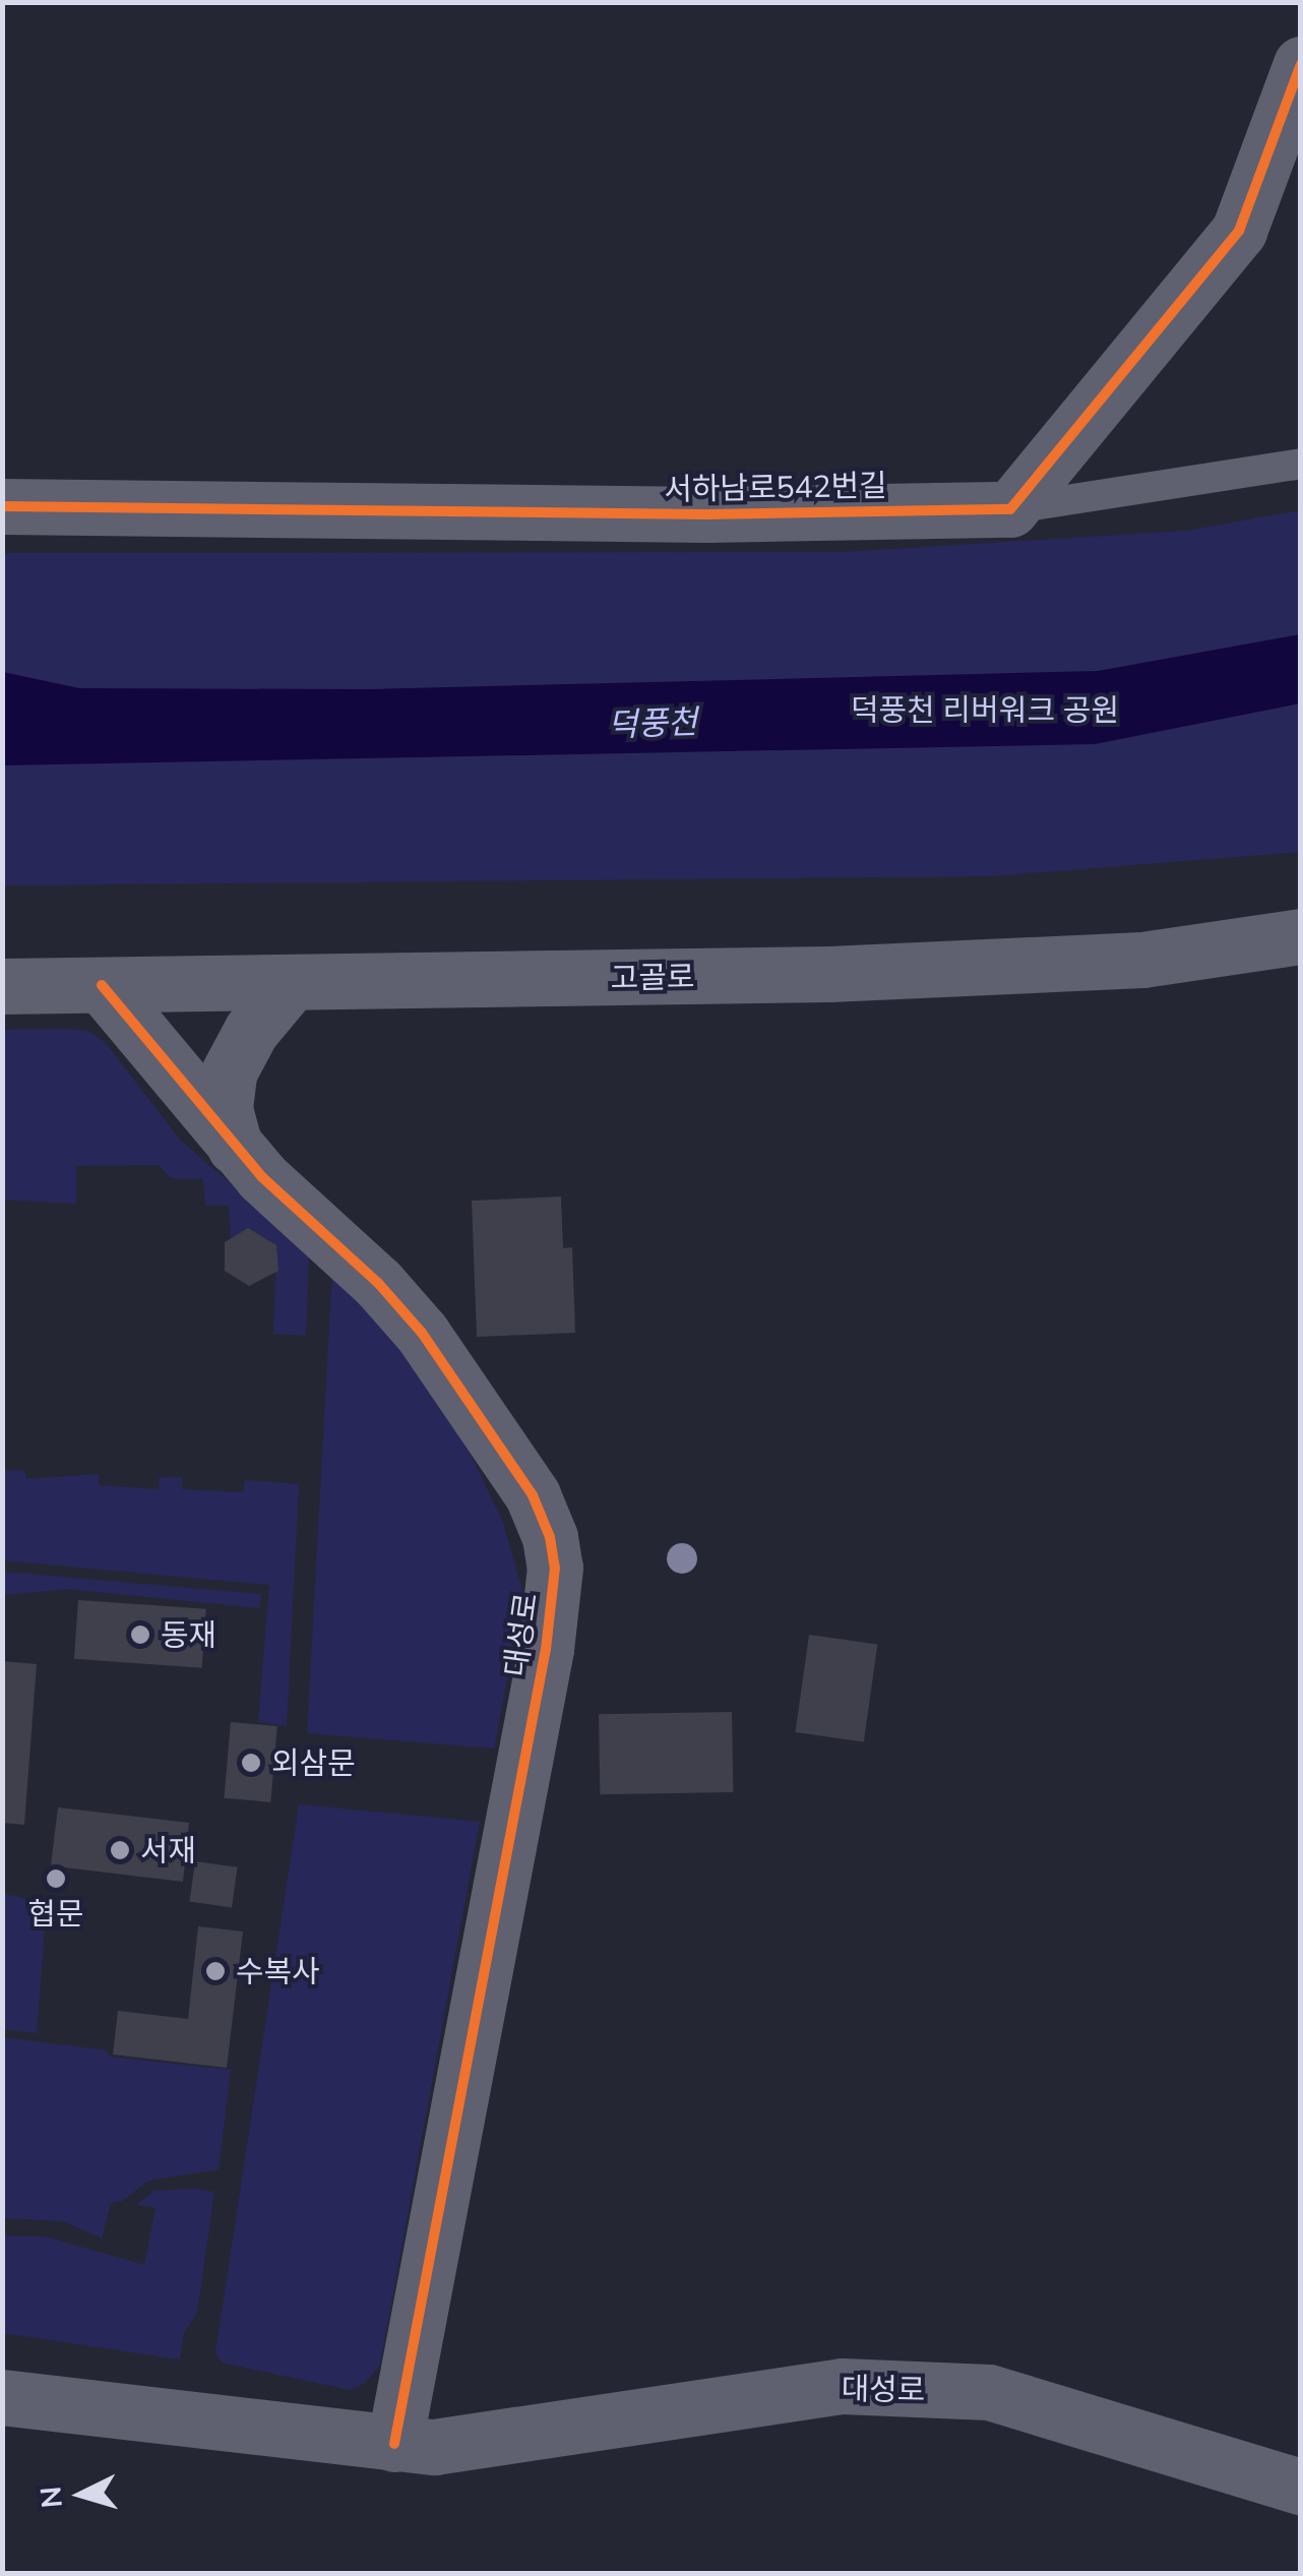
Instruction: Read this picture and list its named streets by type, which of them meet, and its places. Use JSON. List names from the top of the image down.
{
  "streets": {
    "street": ["서하남로542번길", "고골로", "대성로"]
  },
  "crossings": [
    ["고골로", "대성로"]
  ],
  "water": ["덕풍천"],
  "parks": ["덕풍천 리버워크 공원"],
  "places": [
    "동재",
    "외삼문",
    "서재",
    "협문",
    "수복사"
  ],
  "north": "left"
}
